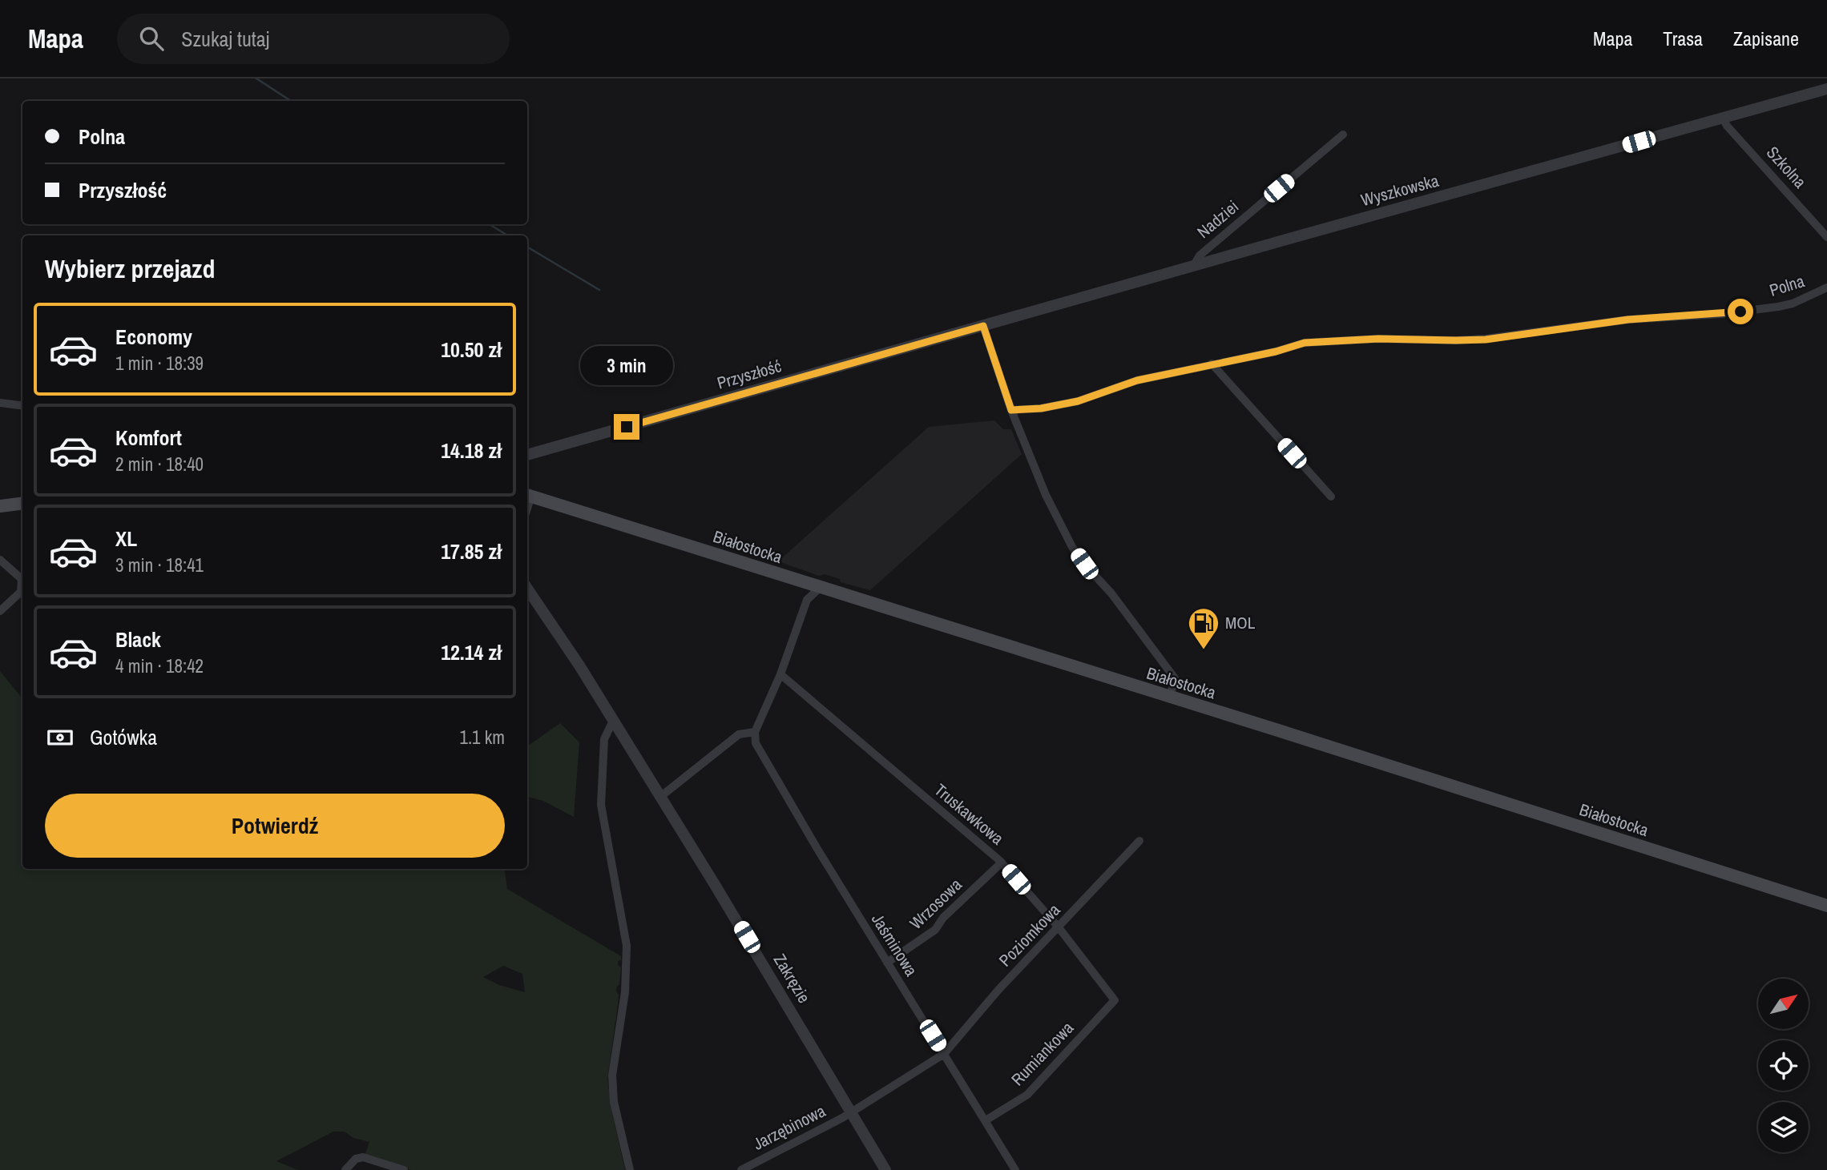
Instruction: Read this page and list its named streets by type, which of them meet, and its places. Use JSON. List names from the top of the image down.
{
  "streets": {
    "main road": ["Białostocka"],
    "street": [
      "Szkolna",
      "Wyszkowska",
      "Nadziei",
      "Polna",
      "Przyszłość",
      "Truskawkowa",
      "Wrzosowa",
      "Poziomkowa",
      "Jaśminowa",
      "Zakręzie",
      "Rumiankowa",
      "Jarzębinowa"
    ]
  },
  "crossings": [
    ["Szkolna", "Wyszkowska"],
    ["Wyszkowska", "Nadziei"],
    ["Wyszkowska", "Przyszłość"],
    ["Truskawkowa", "Wrzosowa"],
    ["Truskawkowa", "Poziomkowa"],
    ["Truskawkowa", "Rumiankowa"],
    ["Wrzosowa", "Jaśminowa"],
    ["Poziomkowa", "Jaśminowa"],
    ["Poziomkowa", "Zakręzie"],
    ["Poziomkowa", "Jarzębinowa"],
    ["Jaśminowa", "Rumiankowa"],
    ["Zakręzie", "Jarzębinowa"]
  ],
  "places": {
    "fuel station": ["MOL"]
  },
  "north": "top right",
  "page": {
    "header": "Mapa",
    "search": "Szukaj tutaj",
    "nav": ["Mapa", "Trasa", "Zapisane"],
    "banner": ["Polna", "Przyszłość"],
    "heading": "Wybierz przejazd",
    "list": [
      {
        "name": "Economy",
        "note": "1 min · 18:39",
        "value": "10.50 zł"
      },
      {
        "name": "Komfort",
        "note": "2 min · 18:40",
        "value": "14.18 zł"
      },
      {
        "name": "XL",
        "note": "3 min · 18:41",
        "value": "17.85 zł"
      },
      {
        "name": "Black",
        "note": "4 min · 18:42",
        "value": "12.14 zł"
      }
    ],
    "bubble": "3 min",
    "pay": ["Gotówka", "1.1 km"],
    "buttons": "Potwierdź"
  }
}
